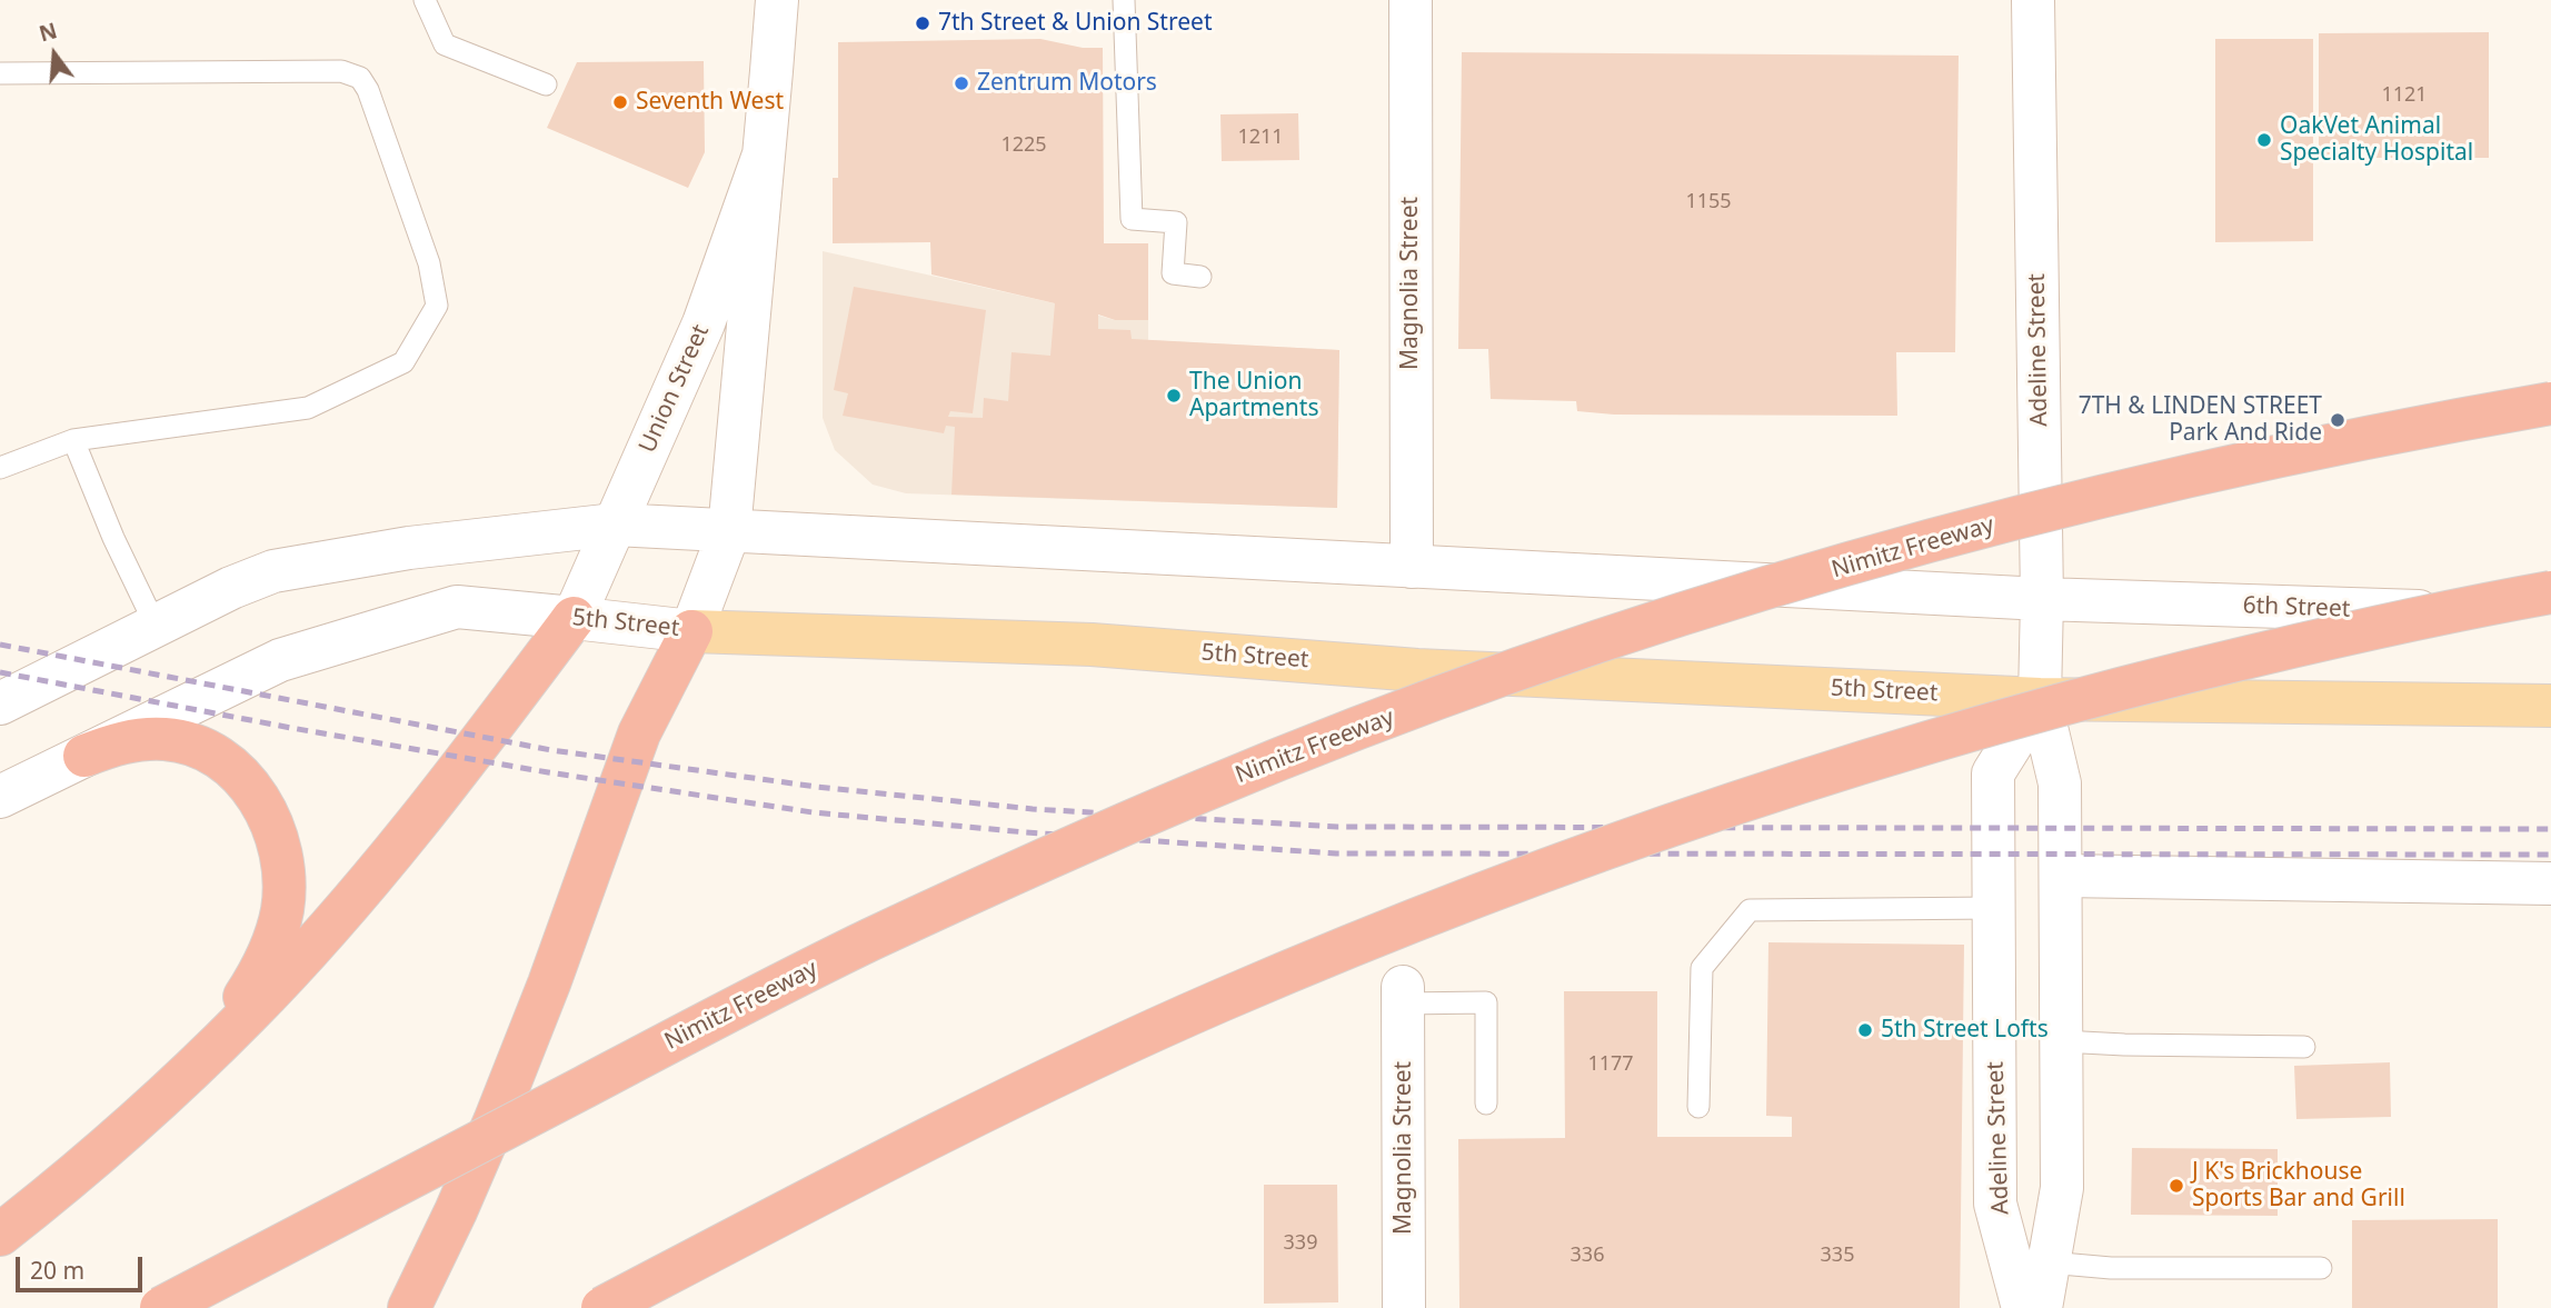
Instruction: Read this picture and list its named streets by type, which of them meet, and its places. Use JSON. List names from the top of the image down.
{
  "streets": {
    "highway": ["Nimitz Freeway"],
    "main road": [
      "Magnolia Street",
      "Adeline Street",
      "Union Street",
      "6th Street",
      "5th Street"
    ]
  },
  "crossings": [
    ["Adeline Street", "6th Street"],
    ["Adeline Street", "5th Street"],
    ["Union Street", "5th Street"]
  ],
  "places": [
    "7th Street & Union Street",
    "Zentrum Motors",
    "Seventh West",
    "OakVet Animal Specialty Hospital",
    "The Union Apartments",
    "7TH & LINDEN STREET Park And Ride",
    "5th Street Lofts",
    "J K's Brickhouse Sports Bar and Grill"
  ],
  "house_numbers": [
    "1121",
    "1211",
    "1225",
    "1155",
    "1177",
    "339",
    "336",
    "335"
  ],
  "scale_bar": "20 m",
  "north": "top"
}
